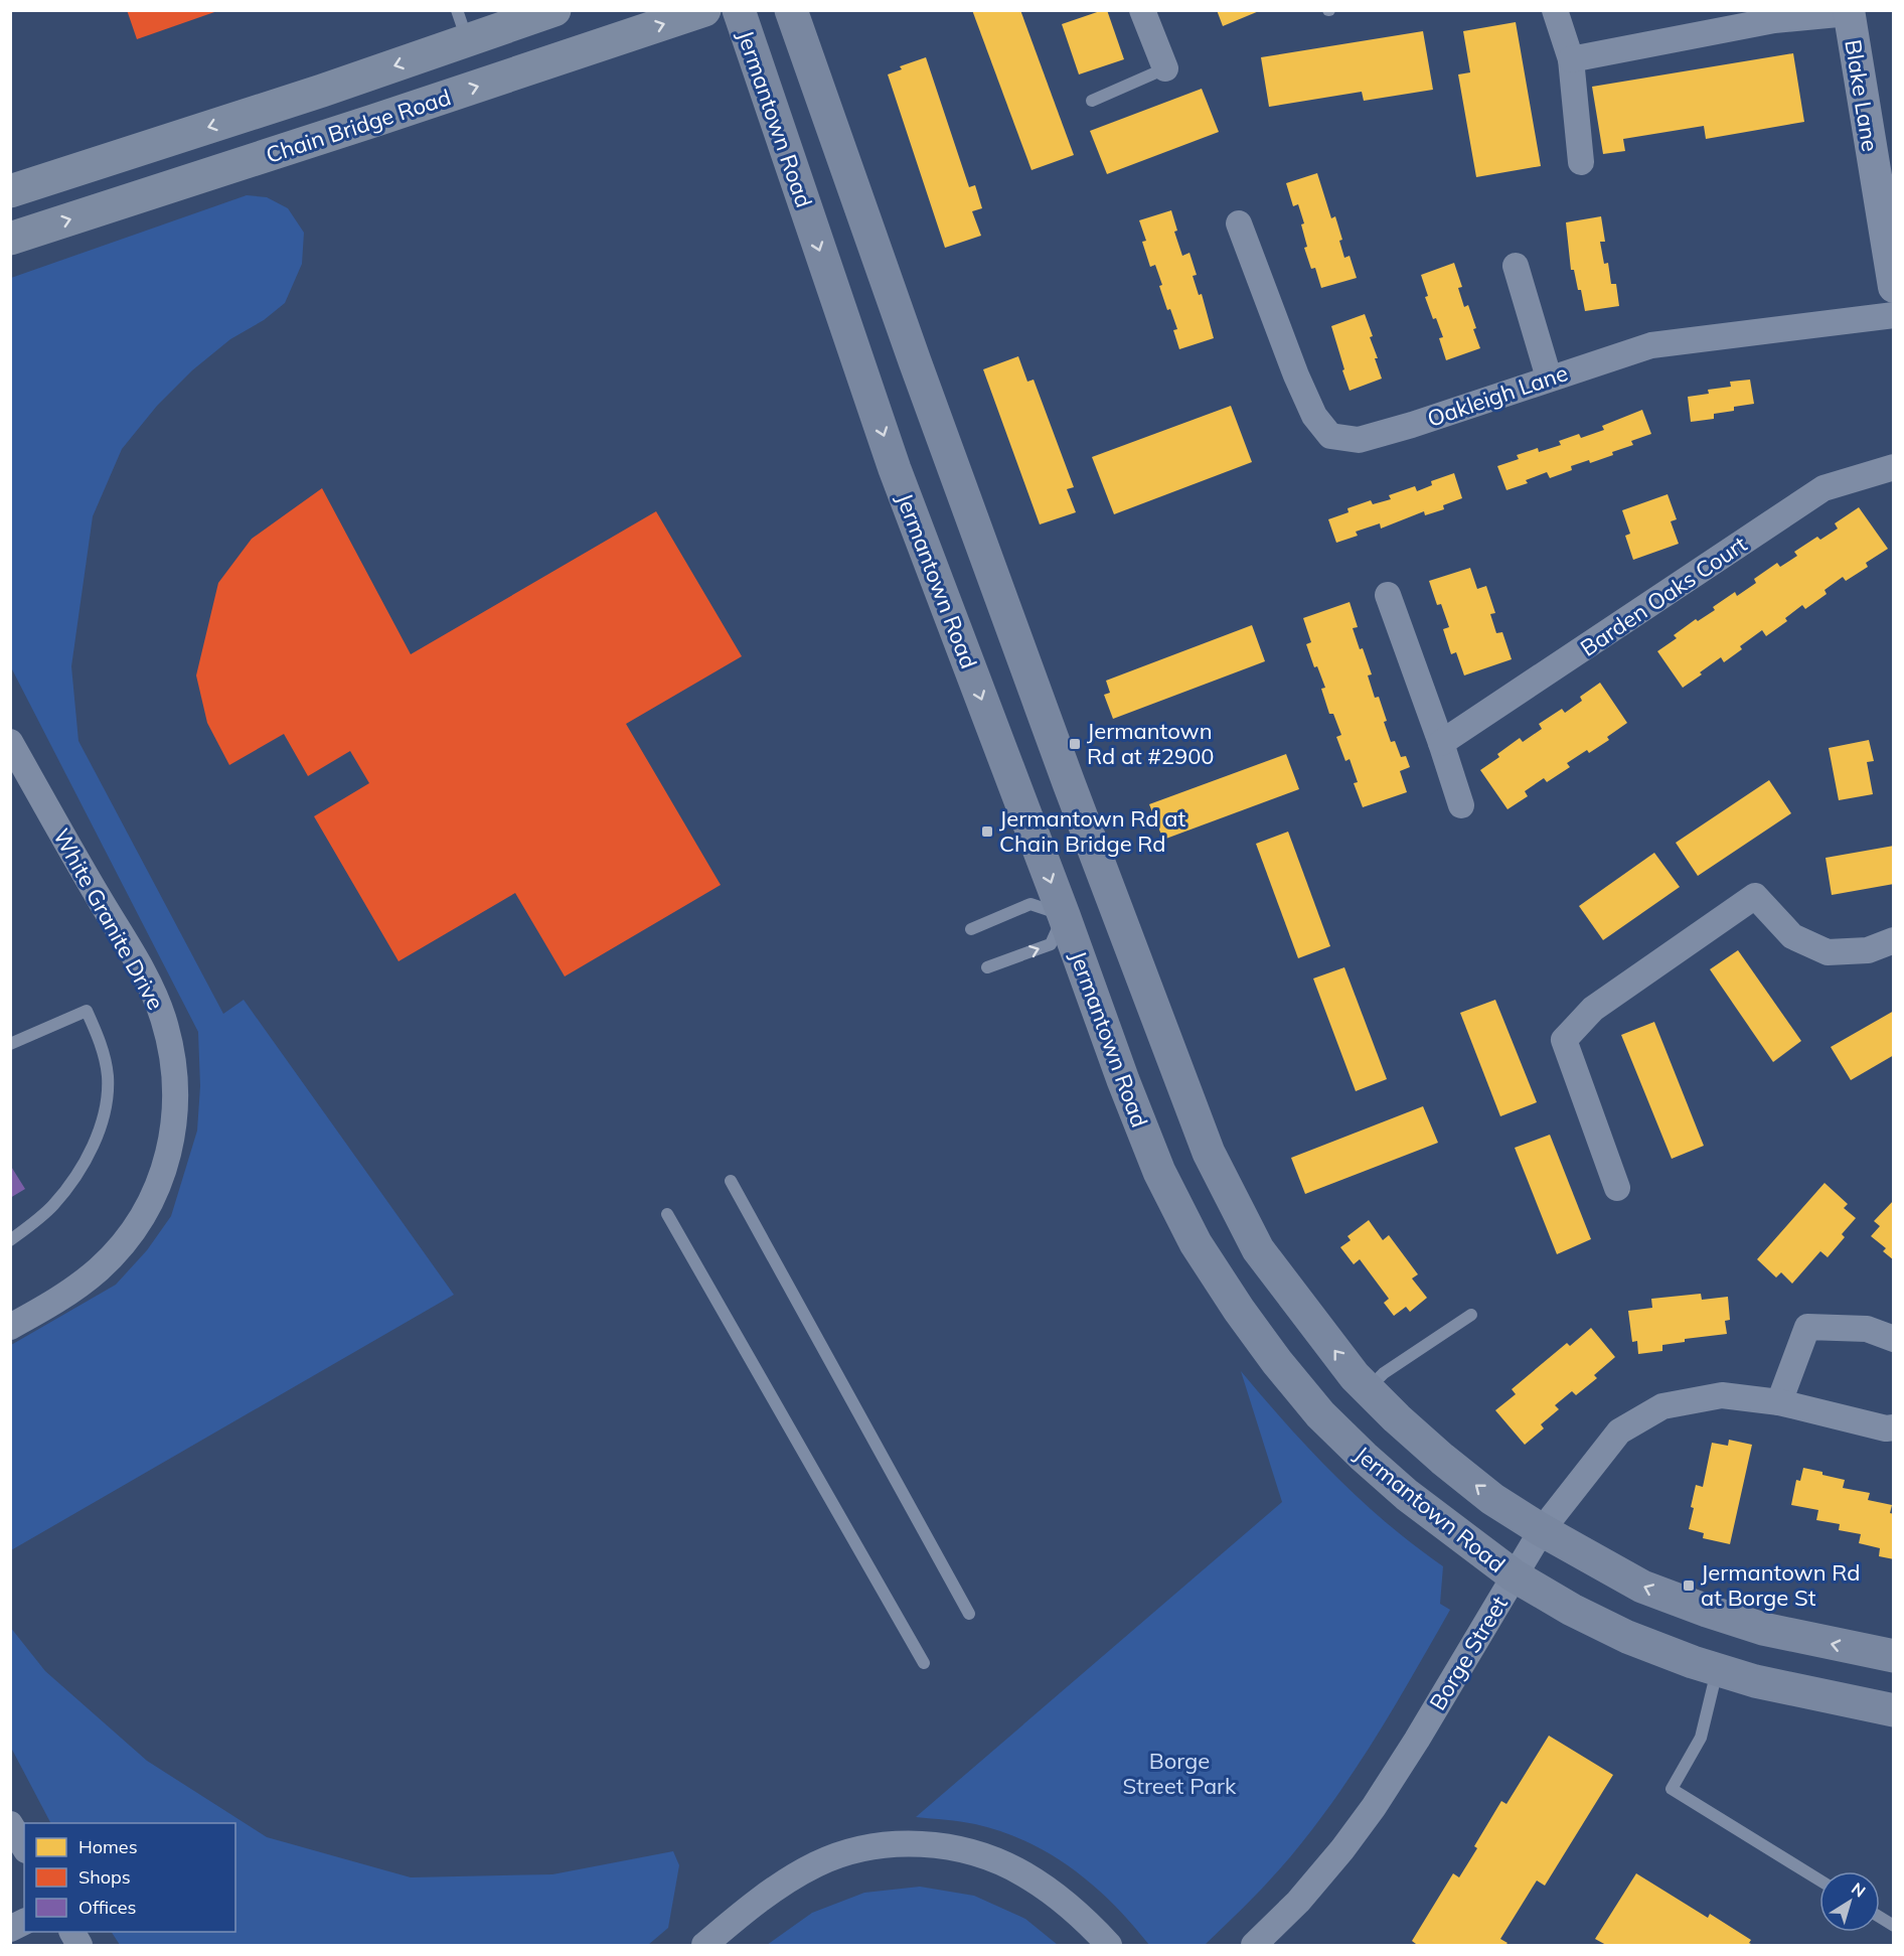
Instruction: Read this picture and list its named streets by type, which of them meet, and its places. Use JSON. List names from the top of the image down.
{
  "streets": {
    "main road": ["Jermantown Road", "Chain Bridge Road"],
    "street": [
      "Blake Lane",
      "Oakleigh Lane",
      "Barden Oaks Court",
      "White Granite Drive",
      "Borge Street"
    ]
  },
  "crossings": [
    ["Jermantown Road", "Borge Street"]
  ],
  "parks": ["Borge Street Park"],
  "places": {
    "transit": ["Jermantown Rd at #2900", "Jermantown Rd at Chain Bridge Rd", "Jermantown Rd at Borge St"]
  },
  "legend": ["Homes", "Shops", "Offices"],
  "north": "top right"
}
